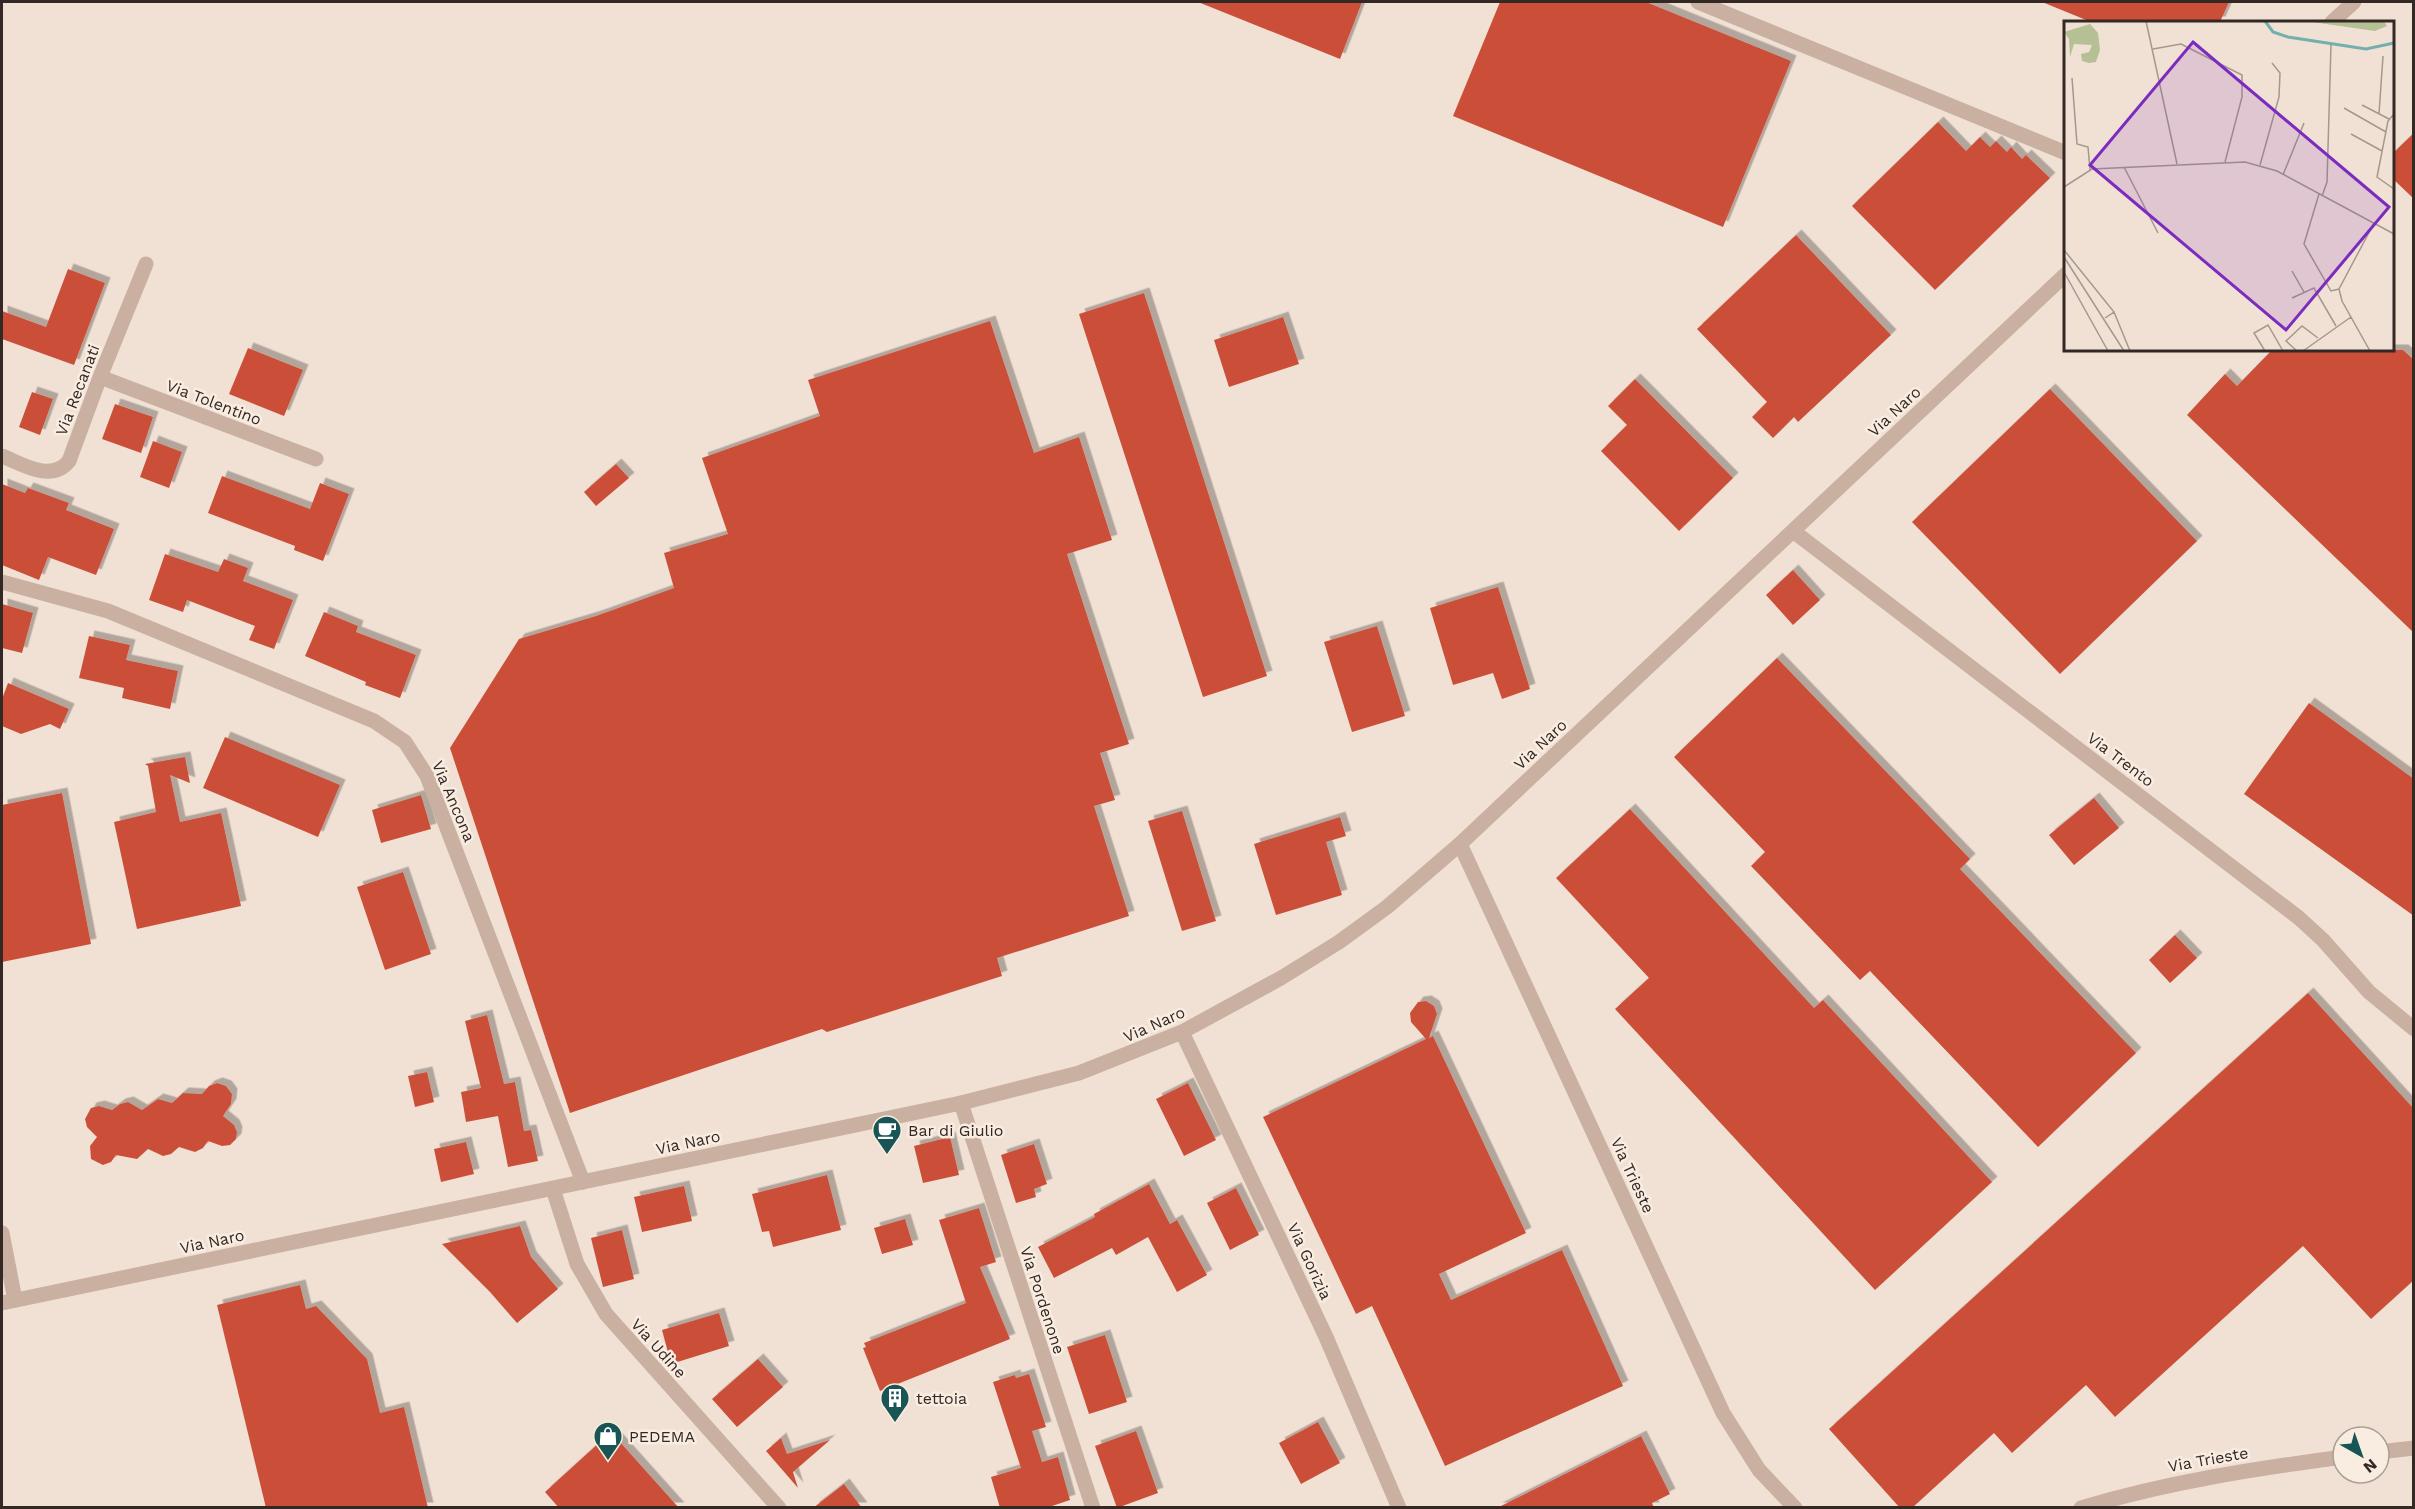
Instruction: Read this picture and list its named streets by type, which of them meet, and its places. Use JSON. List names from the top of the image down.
{
  "streets": {
    "street": [
      "Via Recanati",
      "Via Tolentino",
      "Via Naro",
      "Via Trento",
      "Via Ancona",
      "Via Trieste",
      "Via Gorizia",
      "Via Pordenone",
      "Via Udine"
    ]
  },
  "crossings": [
    ["Via Recanati", "Via Tolentino"],
    ["Via Naro", "Via Trento"],
    ["Via Naro", "Via Ancona"],
    ["Via Naro", "Via Trieste"],
    ["Via Naro", "Via Gorizia"],
    ["Via Naro", "Via Pordenone"],
    ["Via Naro", "Via Udine"]
  ],
  "places": {
    "cafe": ["Bar di Giulio"],
    "building": ["tettoia"],
    "shop": ["PEDEMA"]
  },
  "north": "bottom right"
}
